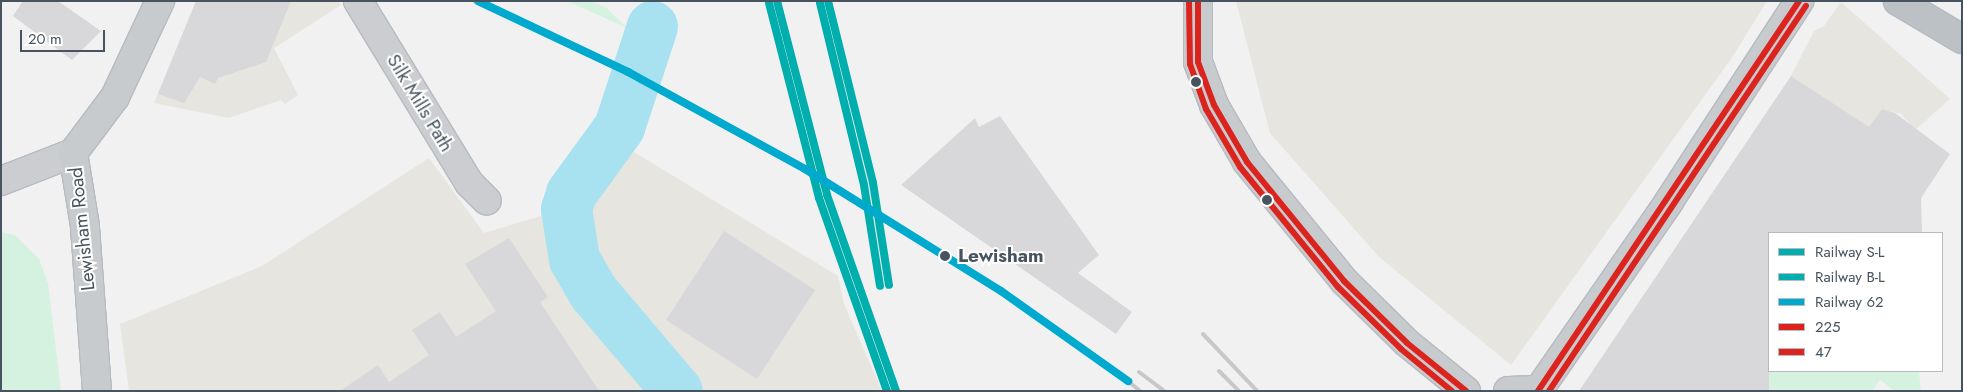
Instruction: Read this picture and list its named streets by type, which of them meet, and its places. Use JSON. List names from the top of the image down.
{
  "streets": {
    "main road": ["Lewisham Road"],
    "street": ["Silk Mills Path"]
  },
  "places": ["Lewisham"],
  "lines": [
    "rail line S-L",
    "rail line 62",
    "transit line 225",
    "transit line 47",
    "rail line B-L"
  ],
  "legend": [
    "Railway S-L",
    "Railway B-L",
    "Railway 62",
    "225",
    "47"
  ],
  "scale_bar": "20 m"
}
